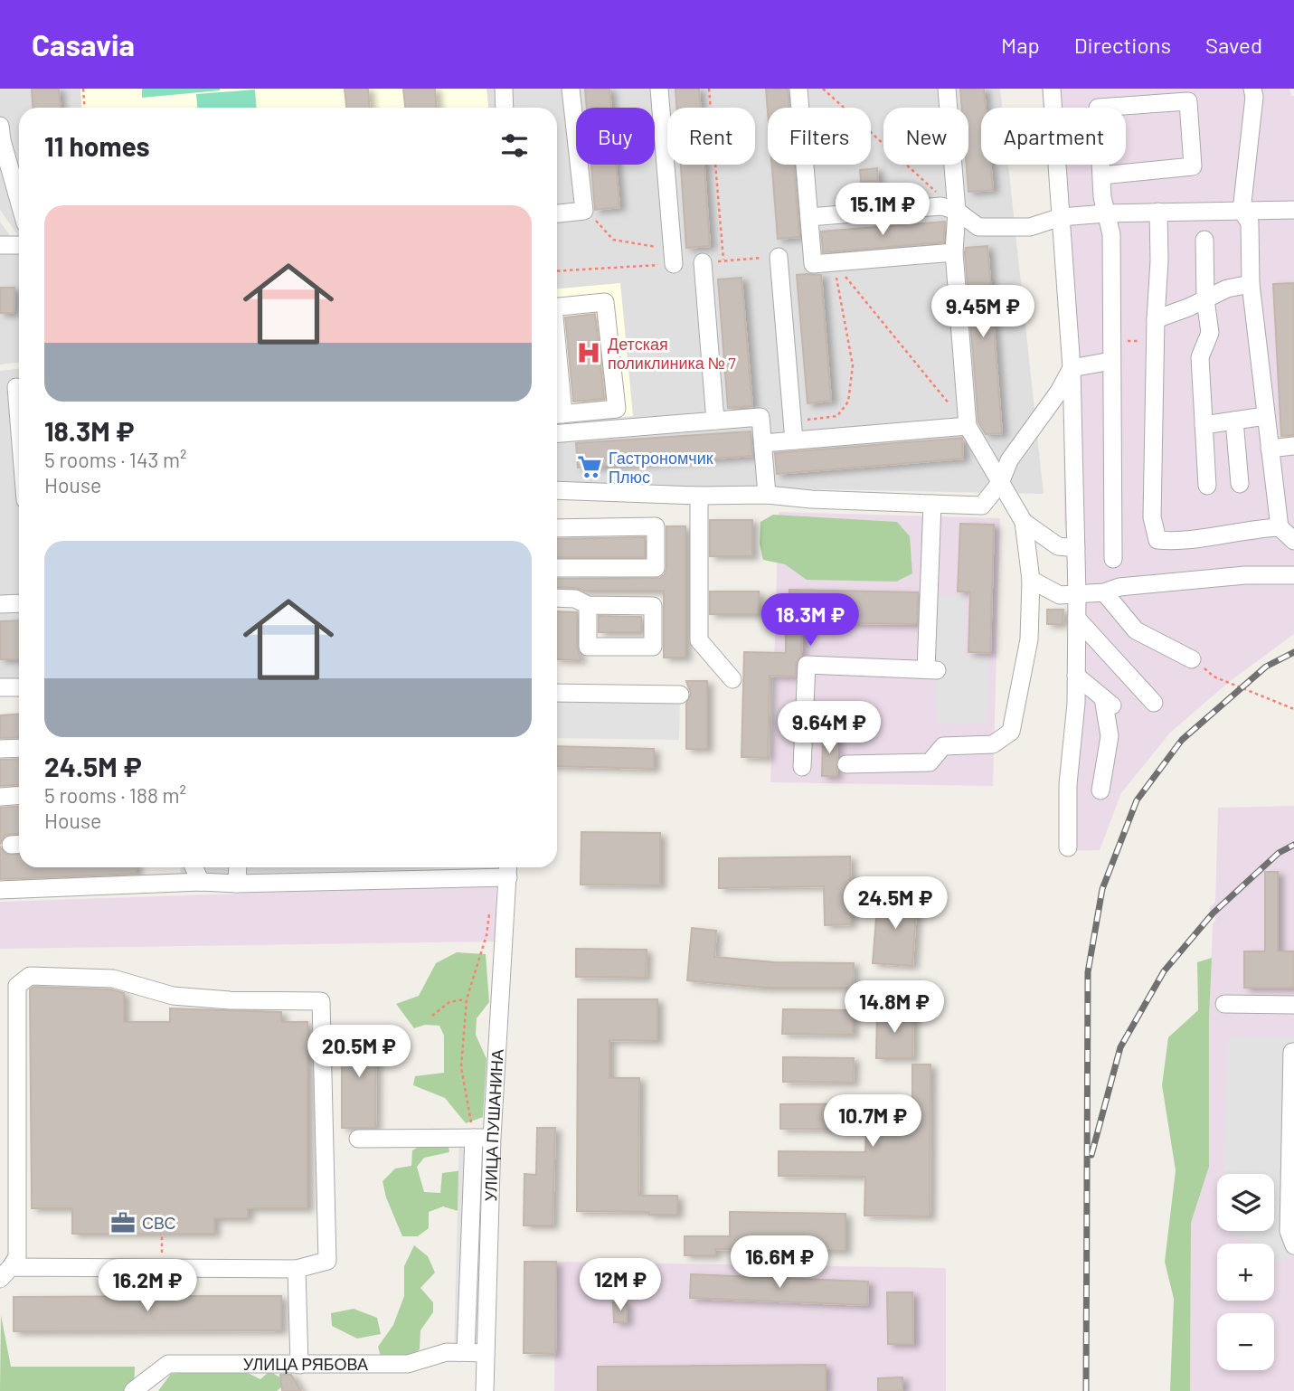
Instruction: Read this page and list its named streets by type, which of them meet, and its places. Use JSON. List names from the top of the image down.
{
  "streets": {
    "street": ["УЛИЦА ПУШАНИНА", "УЛИЦА РЯБОВА"]
  },
  "crossings": [
    ["УЛИЦА ПУШАНИНА", "УЛИЦА РЯБОВА"]
  ],
  "places": {
    "hospital": ["Детская поликлиника № 7"],
    "supermarket": ["Гастрономчик Плюс"],
    "office": ["СВС"]
  },
  "page": {
    "header": "Casavia",
    "nav": ["Map", "Directions", "Saved"],
    "chip": [
      "Buy",
      "Rent",
      "Filters",
      "New",
      "Apartment"
    ],
    "heading": "11 homes",
    "price": [
      "15.1M ₽",
      "9.45M ₽",
      "18.3M ₽",
      "9.64M ₽",
      "24.5M ₽",
      "14.8M ₽",
      "20.5M ₽",
      "10.7M ₽",
      "16.6M ₽",
      "12M ₽",
      "16.2M ₽"
    ],
    "list": [
      {
        "name": "18.3M ₽",
        "note": "5 rooms · 143 m² · House"
      },
      {
        "name": "24.5M ₽",
        "note": "5 rooms · 188 m² · House"
      }
    ],
    "map_buttons": ["+", "−"]
  }
}
